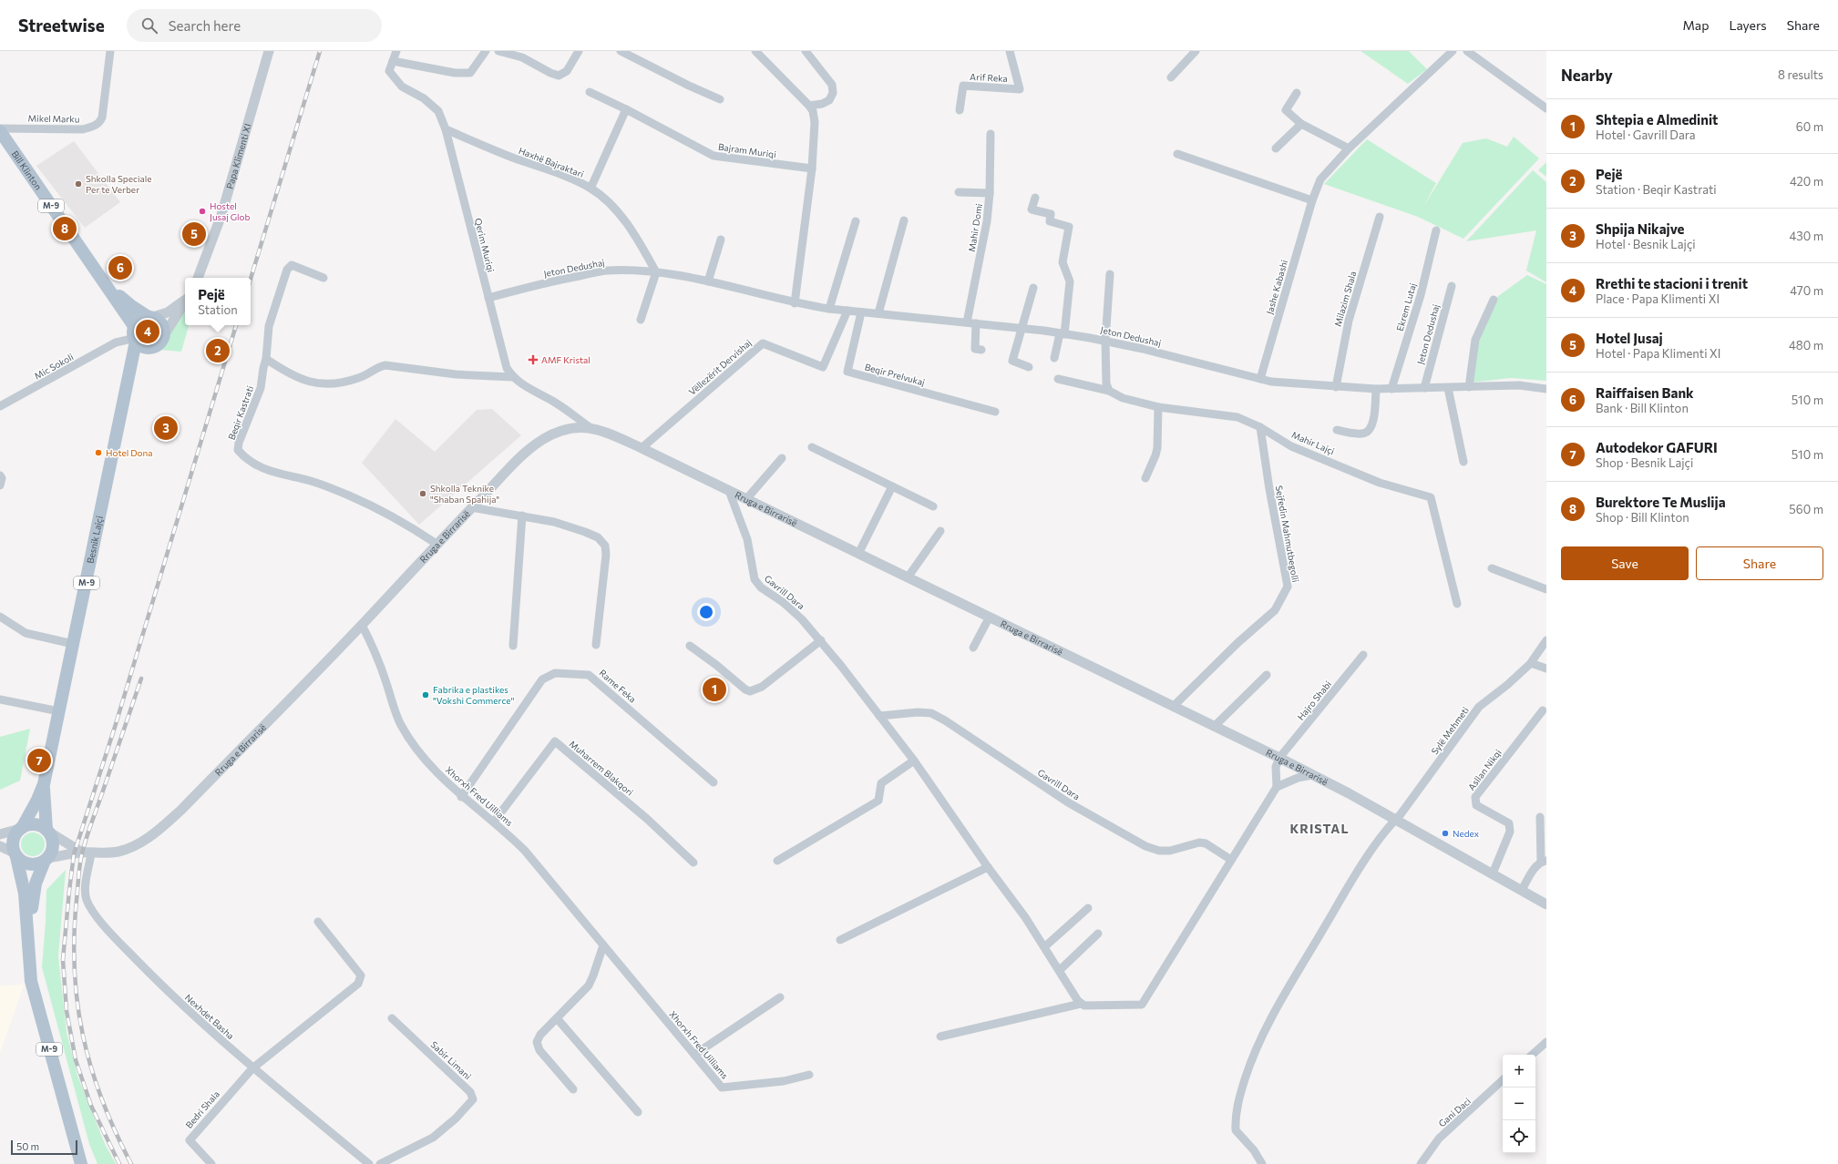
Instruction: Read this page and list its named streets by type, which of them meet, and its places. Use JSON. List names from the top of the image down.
{
  "streets": {
    "main road": ["Bill Klinton", "M-9", "Besnik Lajçi"],
    "street": [
      "Arif Reka",
      "Mikel Marku",
      "Bajram Muriqi",
      "Papa Klimenti XI",
      "Haxhë Bajraktari",
      "Mahir Domi",
      "Qerim Muriqi",
      "Jeton Dedushaj",
      "Jashe Kabashi",
      "Milazim Shala",
      "Ekrem Lutaj",
      "Mic Sokoli",
      "Vëllezërit Dervishaj",
      "Beqir Prelvukaj",
      "Beqir Kastrati",
      "Mahir Lajçi",
      "Rruga e Birrarisë",
      "Sejfedin Mahmutbegolli",
      "Gavrill Dara",
      "Rame Feka",
      "Hajro Shabi",
      "Sylë Mehmeti",
      "Muharrem Blakqori",
      "Asllan Nikqi",
      "Xhorxh Fred Uilliams",
      "Nexhdet Basha",
      "Sabir Limani",
      "Bedri Shala",
      "Gani Daci"
    ]
  },
  "crossings": [
    ["Mikel Marku", "Bill Klinton"],
    ["Haxhë Bajraktari", "Qerim Muriqi"],
    ["Haxhë Bajraktari", "Jeton Dedushaj"],
    ["Bill Klinton", "M-9"],
    ["Bill Klinton", "Mic Sokoli"],
    ["Bill Klinton", "Besnik Lajçi"],
    ["M-9", "Mic Sokoli"],
    ["M-9", "Rruga e Birrarisë"],
    ["M-9", "Besnik Lajçi"],
    ["Mahir Domi", "Jeton Dedushaj"],
    ["Qerim Muriqi", "Jeton Dedushaj"],
    ["Jeton Dedushaj", "Jashe Kabashi"],
    ["Jeton Dedushaj", "Milazim Shala"],
    ["Jeton Dedushaj", "Ekrem Lutaj"],
    ["Jeton Dedushaj", "Vëllezërit Dervishaj"],
    ["Jeton Dedushaj", "Beqir Prelvukaj"],
    ["Mic Sokoli", "Besnik Lajçi"],
    ["Vëllezërit Dervishaj", "Rruga e Birrarisë"],
    ["Beqir Kastrati", "Rruga e Birrarisë"],
    ["Mahir Lajçi", "Sejfedin Mahmutbegolli"],
    ["Rruga e Birrarisë", "Sejfedin Mahmutbegolli"],
    ["Rruga e Birrarisë", "Besnik Lajçi"],
    ["Rruga e Birrarisë", "Gavrill Dara"],
    ["Rruga e Birrarisë", "Hajro Shabi"],
    ["Rruga e Birrarisë", "Sylë Mehmeti"],
    ["Rruga e Birrarisë", "Asllan Nikqi"],
    ["Rruga e Birrarisë", "Xhorxh Fred Uilliams"],
    ["Rruga e Birrarisë", "Nexhdet Basha"],
    ["Rame Feka", "Xhorxh Fred Uilliams"],
    ["Muharrem Blakqori", "Xhorxh Fred Uilliams"],
    ["Nexhdet Basha", "Bedri Shala"]
  ],
  "districts": ["KRISTAL"],
  "places": {
    "other": [
      "Shkolla Speciale Per te Verber",
      "Hostel Jusaj Glob",
      "Hotel Dona",
      "Shkolla Teknike \"Shaban Spahija\"",
      "Fabrika e plastikes \"Vokshi Commerce\"",
      "Nedex"
    ],
    "health": ["AMF Kristal"]
  },
  "scale_bar": "50 m",
  "page": {
    "header": "Streetwise",
    "search": "Search here",
    "nav": ["Map", "Layers", "Share"],
    "heading": ["Nearby", "8 results"],
    "list": [
      {
        "mark": "1",
        "name": "Shtepia e Almedinit",
        "note": "Hotel · Gavrill Dara",
        "value": "60 m"
      },
      {
        "mark": "2",
        "name": "Pejë",
        "note": "Station · Beqir Kastrati",
        "value": "420 m"
      },
      {
        "mark": "3",
        "name": "Shpija Nikajve",
        "note": "Hotel · Besnik Lajçi",
        "value": "430 m"
      },
      {
        "mark": "4",
        "name": "Rrethi te stacioni i trenit",
        "note": "Place · Papa Klimenti XI",
        "value": "470 m"
      },
      {
        "mark": "5",
        "name": "Hotel Jusaj",
        "note": "Hotel · Papa Klimenti XI",
        "value": "480 m"
      },
      {
        "mark": "6",
        "name": "Raiffaisen Bank",
        "note": "Bank · Bill Klinton",
        "value": "510 m"
      },
      {
        "mark": "7",
        "name": "Autodekor GAFURI",
        "note": "Shop · Besnik Lajçi",
        "value": "510 m"
      },
      {
        "mark": "8",
        "name": "Burektore Te Muslija",
        "note": "Shop · Bill Klinton",
        "value": "560 m"
      }
    ],
    "pins": [
      "8",
      "5",
      "6",
      "4",
      "2",
      "3",
      "1",
      "7"
    ],
    "popup": ["Pejë", "Station"],
    "buttons": ["Save", "Share"],
    "map_buttons": ["+", "−"],
    "scale": "50 m"
  }
}
